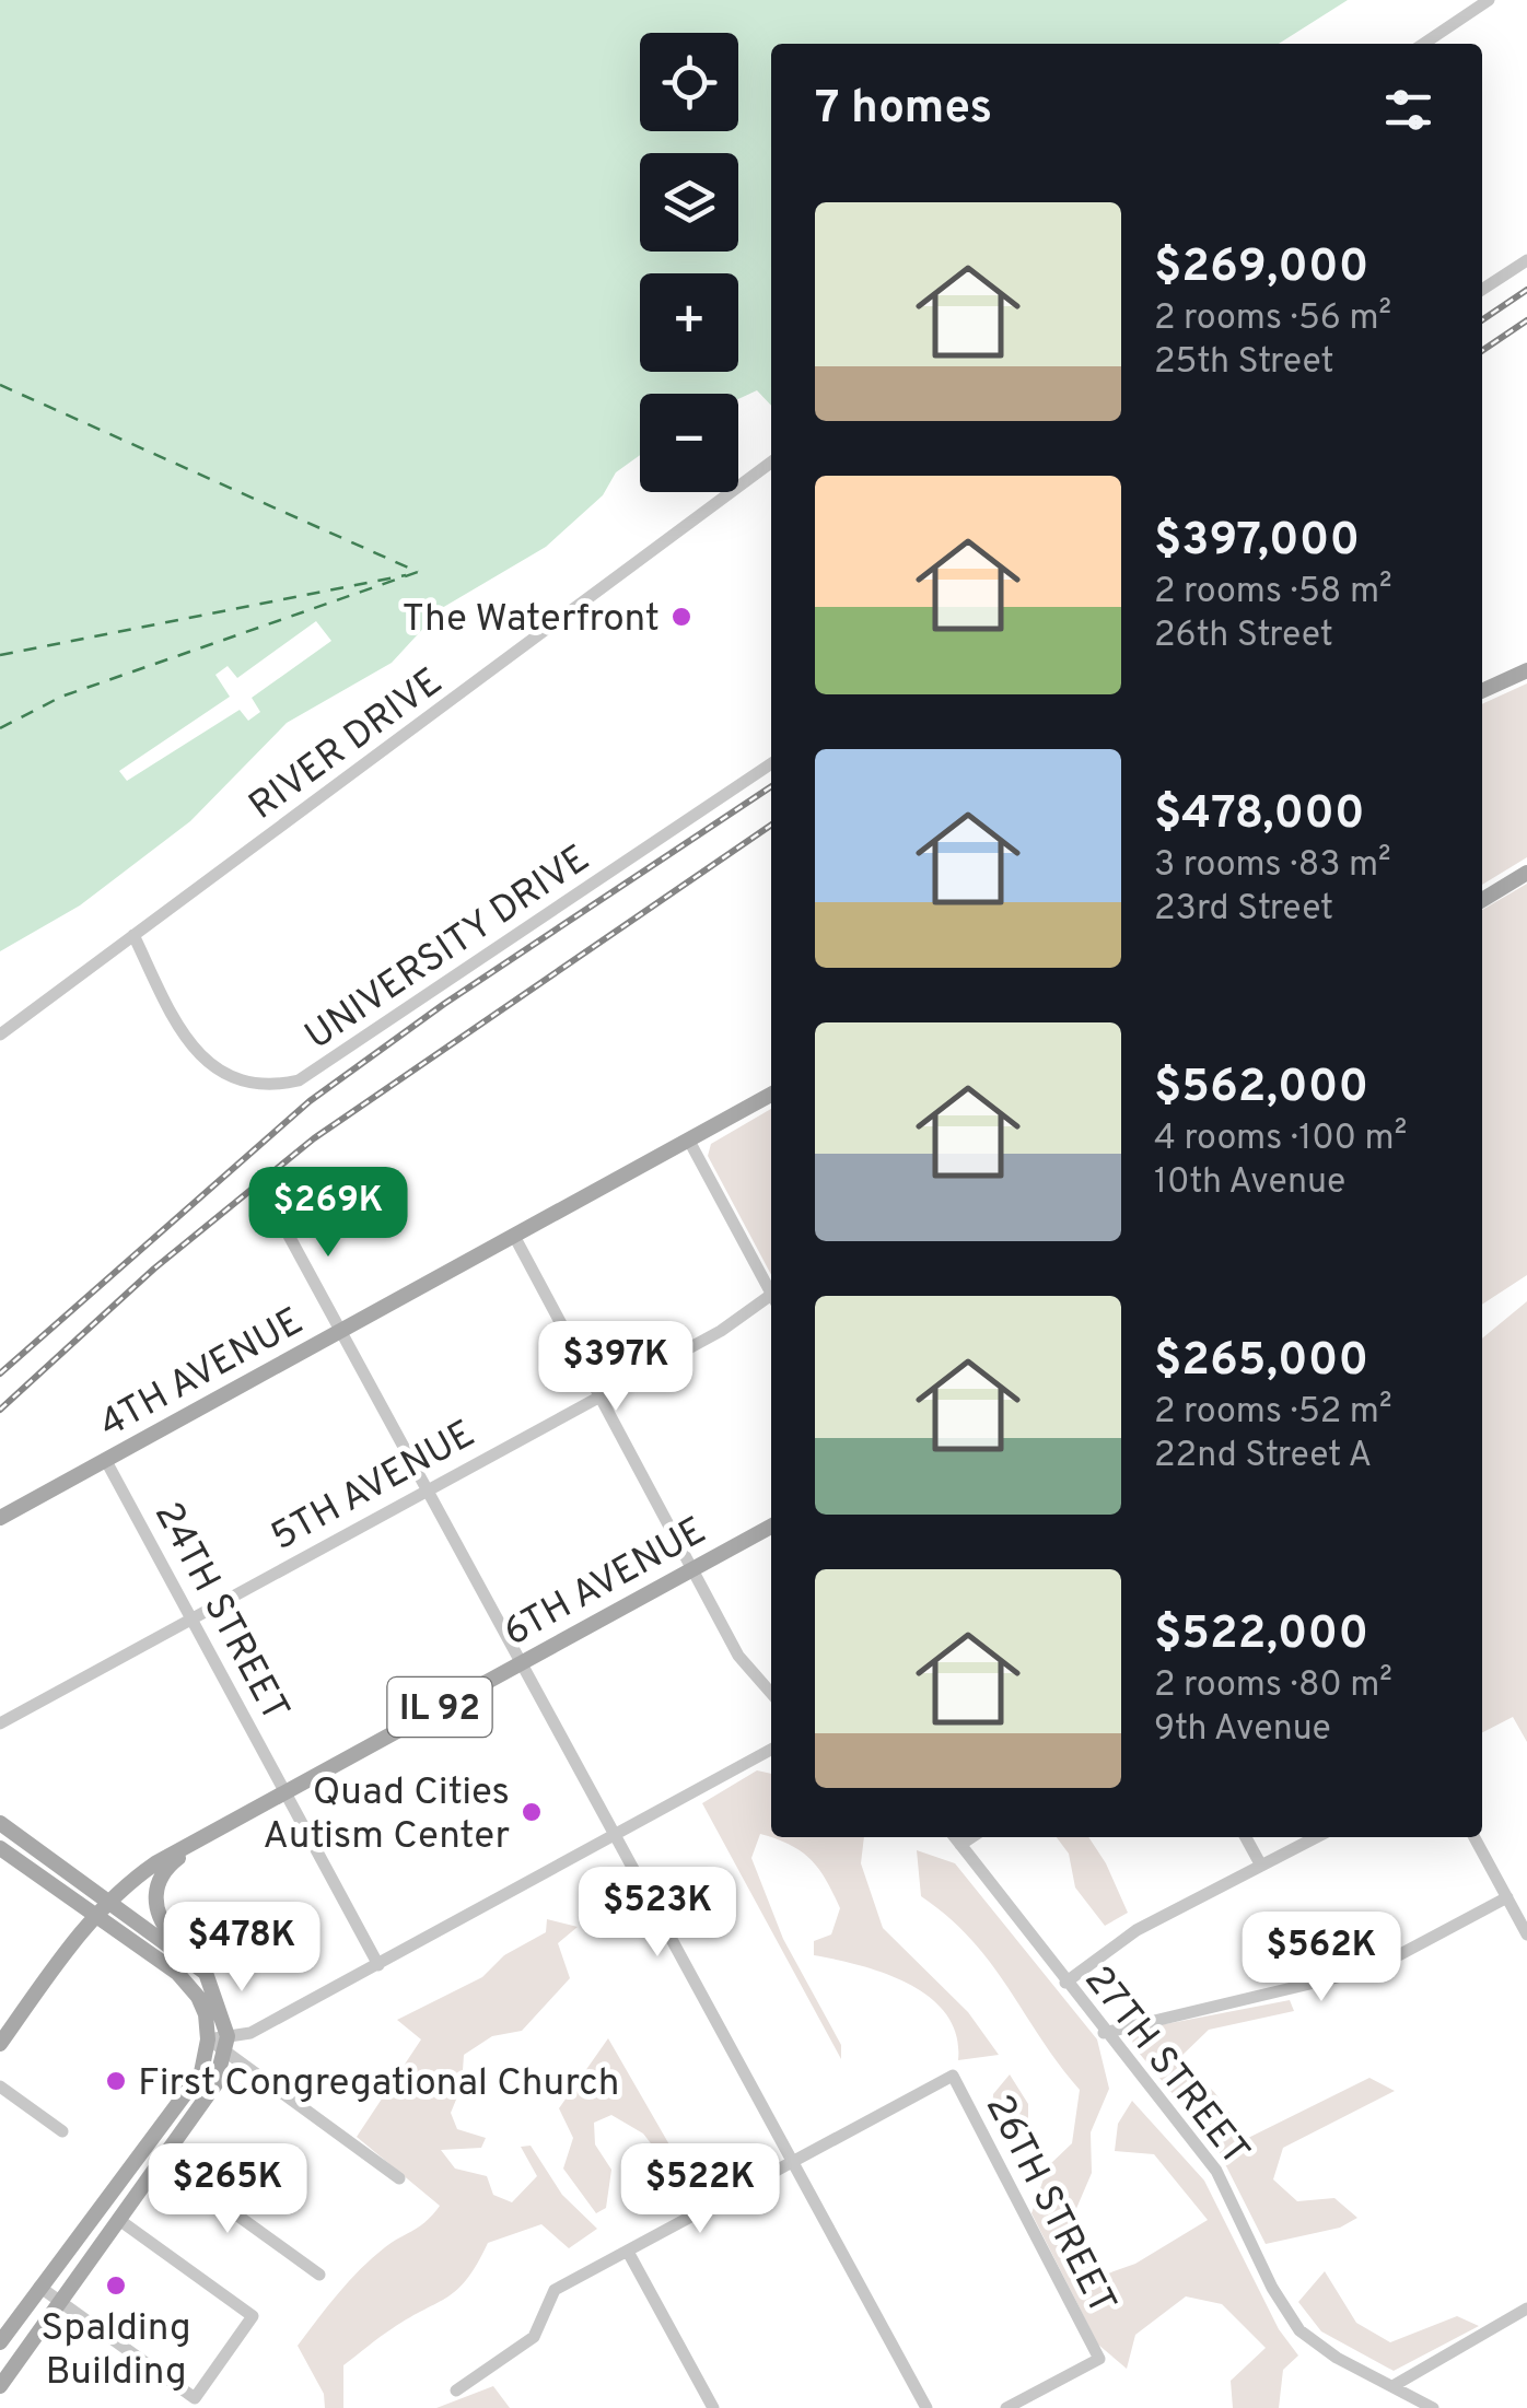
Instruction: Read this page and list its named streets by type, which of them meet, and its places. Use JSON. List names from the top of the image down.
{
  "streets": {
    "main road": ["4TH AVENUE", "6TH AVENUE", "IL 92"],
    "street": [
      "RIVER DRIVE",
      "UNIVERSITY DRIVE",
      "5TH AVENUE",
      "24TH STREET",
      "27TH STREET",
      "26TH STREET"
    ]
  },
  "crossings": [
    ["RIVER DRIVE", "UNIVERSITY DRIVE"],
    ["4TH AVENUE", "24TH STREET"],
    ["5TH AVENUE", "24TH STREET"],
    ["6TH AVENUE", "24TH STREET"]
  ],
  "places": [
    "The Waterfront",
    "Quad Cities Autism Center",
    "First Congregational Church",
    "Spalding Building"
  ],
  "page": {
    "map_buttons": ["+", "−"],
    "heading": "7 homes",
    "list": [
      {
        "name": "$269,000",
        "note": "2 rooms · 56 m² · 25th Street"
      },
      {
        "name": "$397,000",
        "note": "2 rooms · 58 m² · 26th Street"
      },
      {
        "name": "$478,000",
        "note": "3 rooms · 83 m² · 23rd Street"
      },
      {
        "name": "$562,000",
        "note": "4 rooms · 100 m² · 10th Avenue"
      },
      {
        "name": "$265,000",
        "note": "2 rooms · 52 m² · 22nd Street A"
      },
      {
        "name": "$522,000",
        "note": "2 rooms · 80 m² · 9th Avenue"
      }
    ],
    "price": [
      "$269K",
      "$397K",
      "$523K",
      "$478K",
      "$562K",
      "$265K",
      "$522K"
    ]
  }
}
